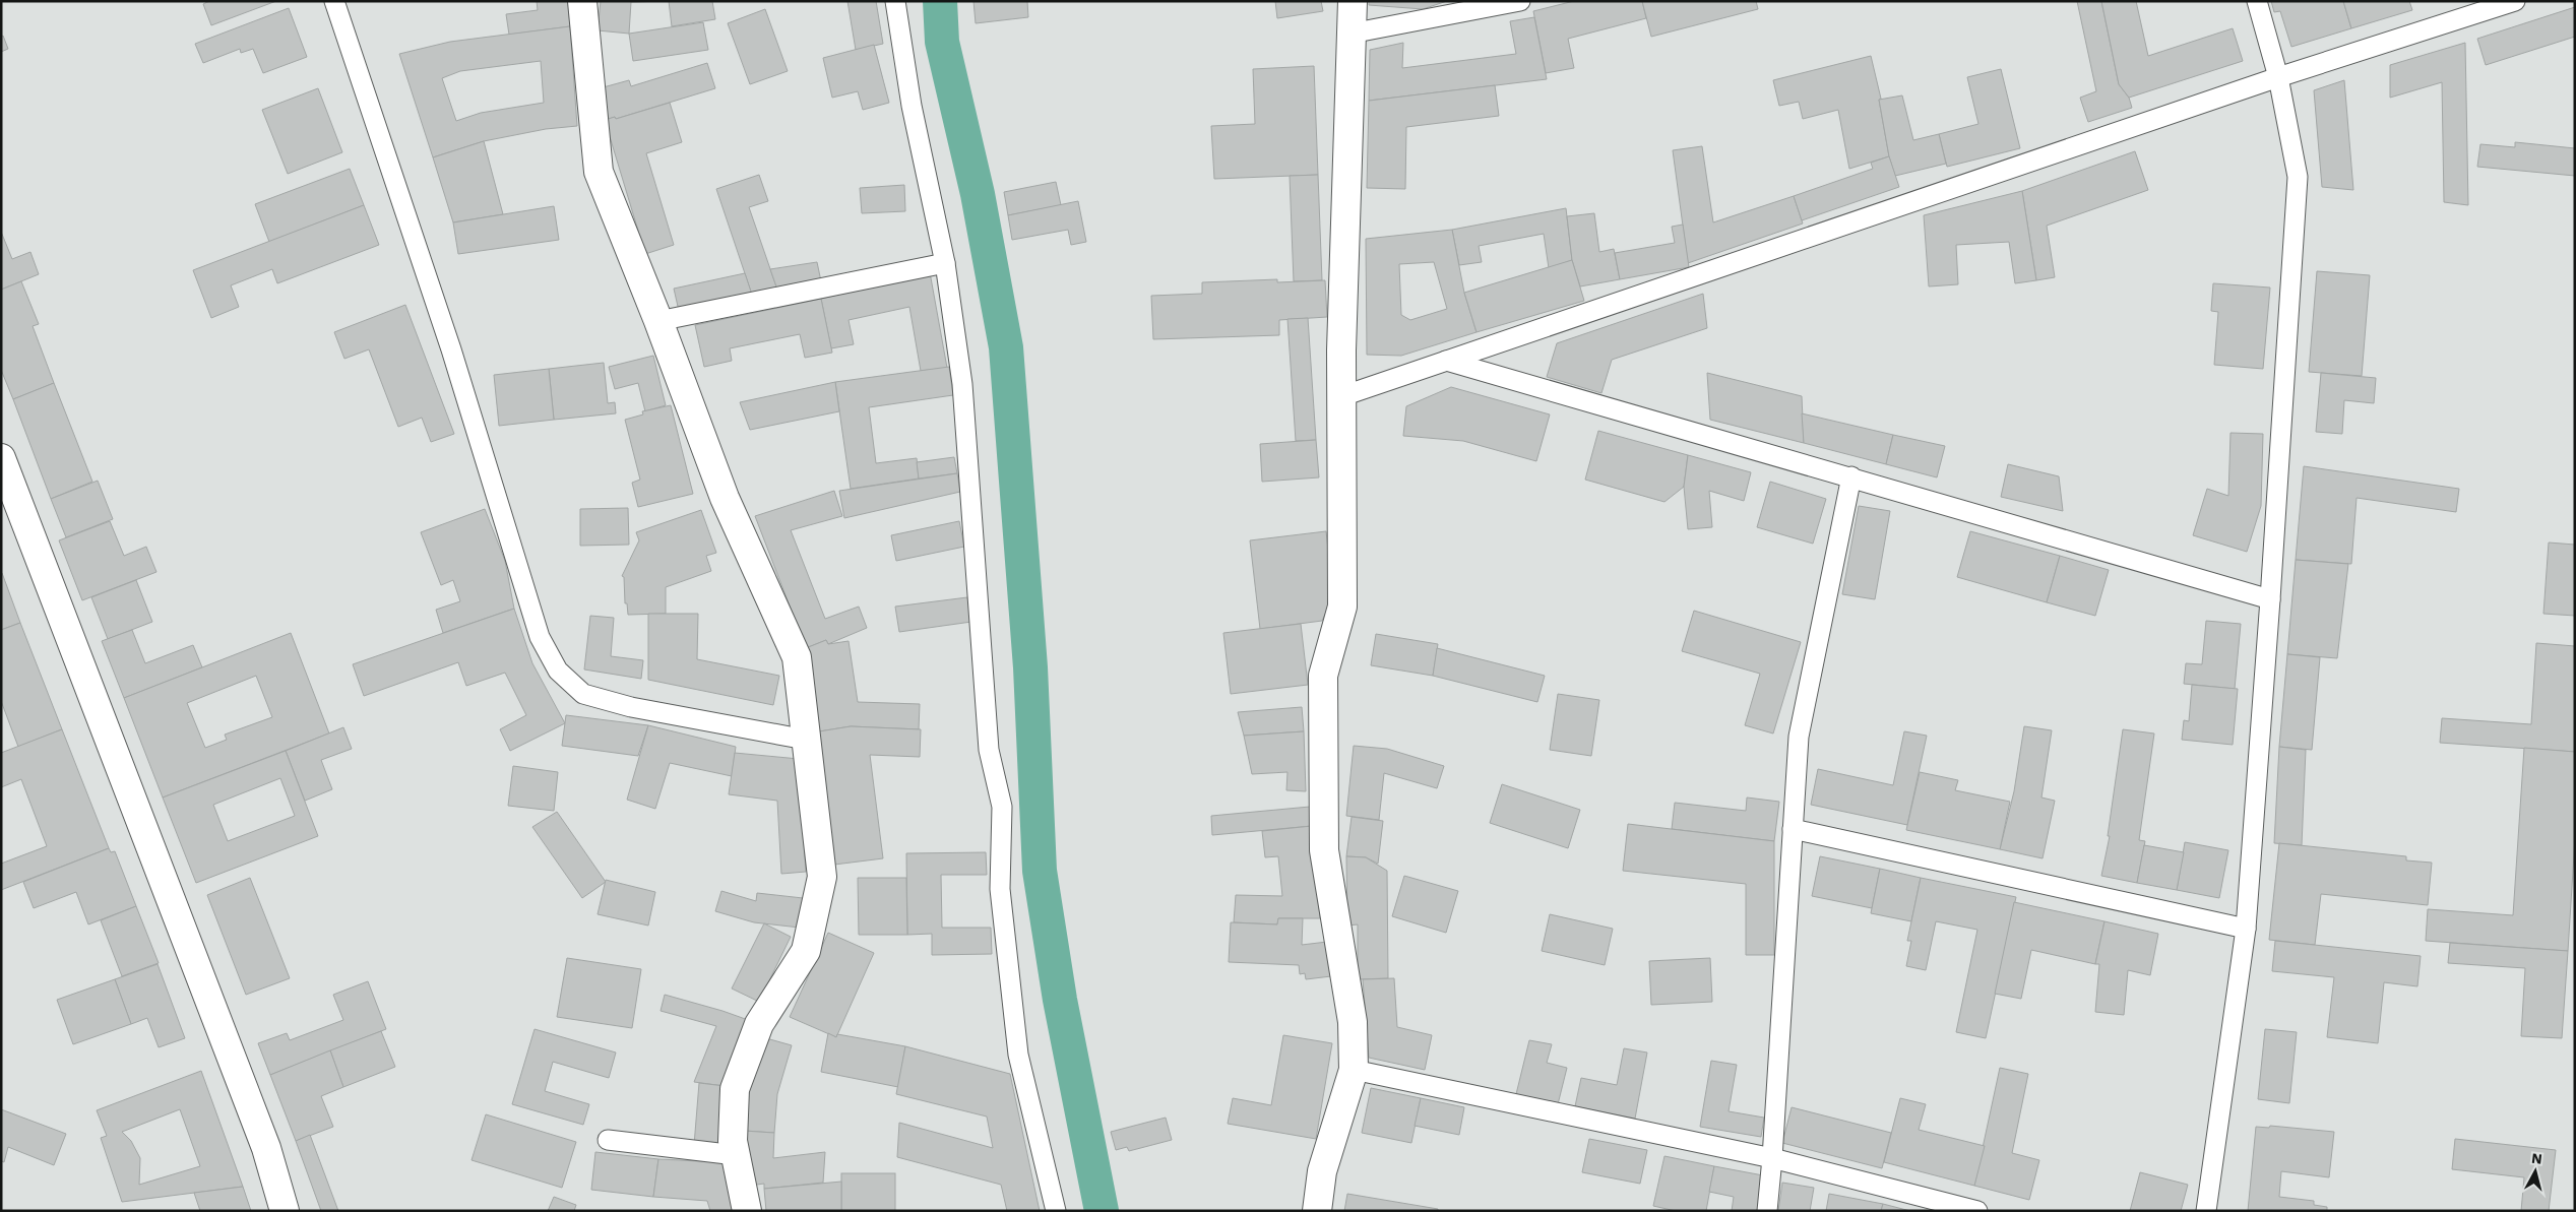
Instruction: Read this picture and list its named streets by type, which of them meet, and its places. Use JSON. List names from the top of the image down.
{
  "north": "top"
}
